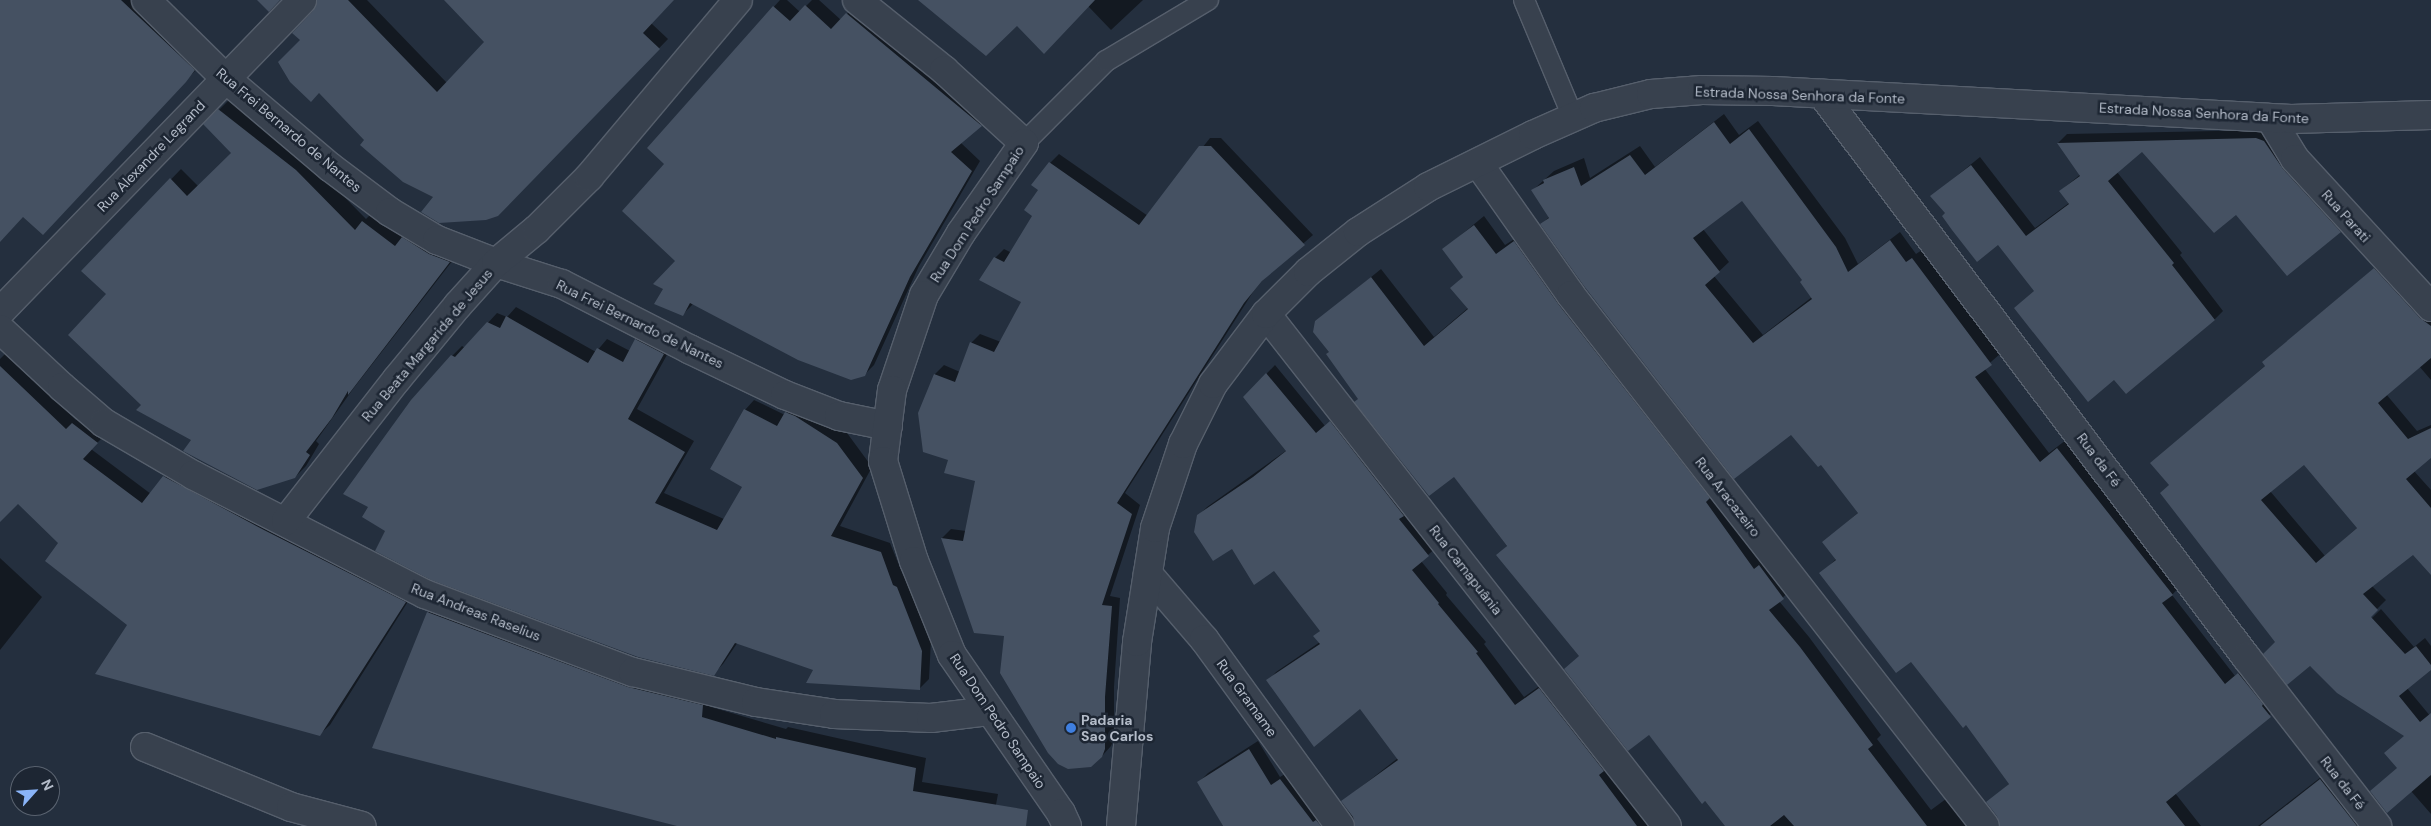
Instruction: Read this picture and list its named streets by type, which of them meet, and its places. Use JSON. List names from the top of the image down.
{
  "streets": {
    "street": [
      "Estrada Nossa Senhora da Fonte",
      "Rua Frei Bernardo de Nantes",
      "Rua Alexandre Legrand",
      "Rua Dom Pedro Sampaio",
      "Rua Parati",
      "Rua Beata Margarida de Jesus",
      "Rua da Fé",
      "Rua Aracazeiro",
      "Rua Camapuânia",
      "Rua Andreas Raselius",
      "Rua Gramame"
    ]
  },
  "crossings": [
    ["Estrada Nossa Senhora da Fonte", "Rua Parati"],
    ["Estrada Nossa Senhora da Fonte", "Rua da Fé"],
    ["Estrada Nossa Senhora da Fonte", "Rua Aracazeiro"],
    ["Estrada Nossa Senhora da Fonte", "Rua Camapuânia"],
    ["Estrada Nossa Senhora da Fonte", "Rua Gramame"],
    ["Rua Frei Bernardo de Nantes", "Rua Alexandre Legrand"],
    ["Rua Frei Bernardo de Nantes", "Rua Dom Pedro Sampaio"],
    ["Rua Frei Bernardo de Nantes", "Rua Beata Margarida de Jesus"],
    ["Rua Dom Pedro Sampaio", "Rua Andreas Raselius"],
    ["Rua Beata Margarida de Jesus", "Rua Andreas Raselius"]
  ],
  "places": ["Padaria Sao Carlos"],
  "north": "top right"
}
